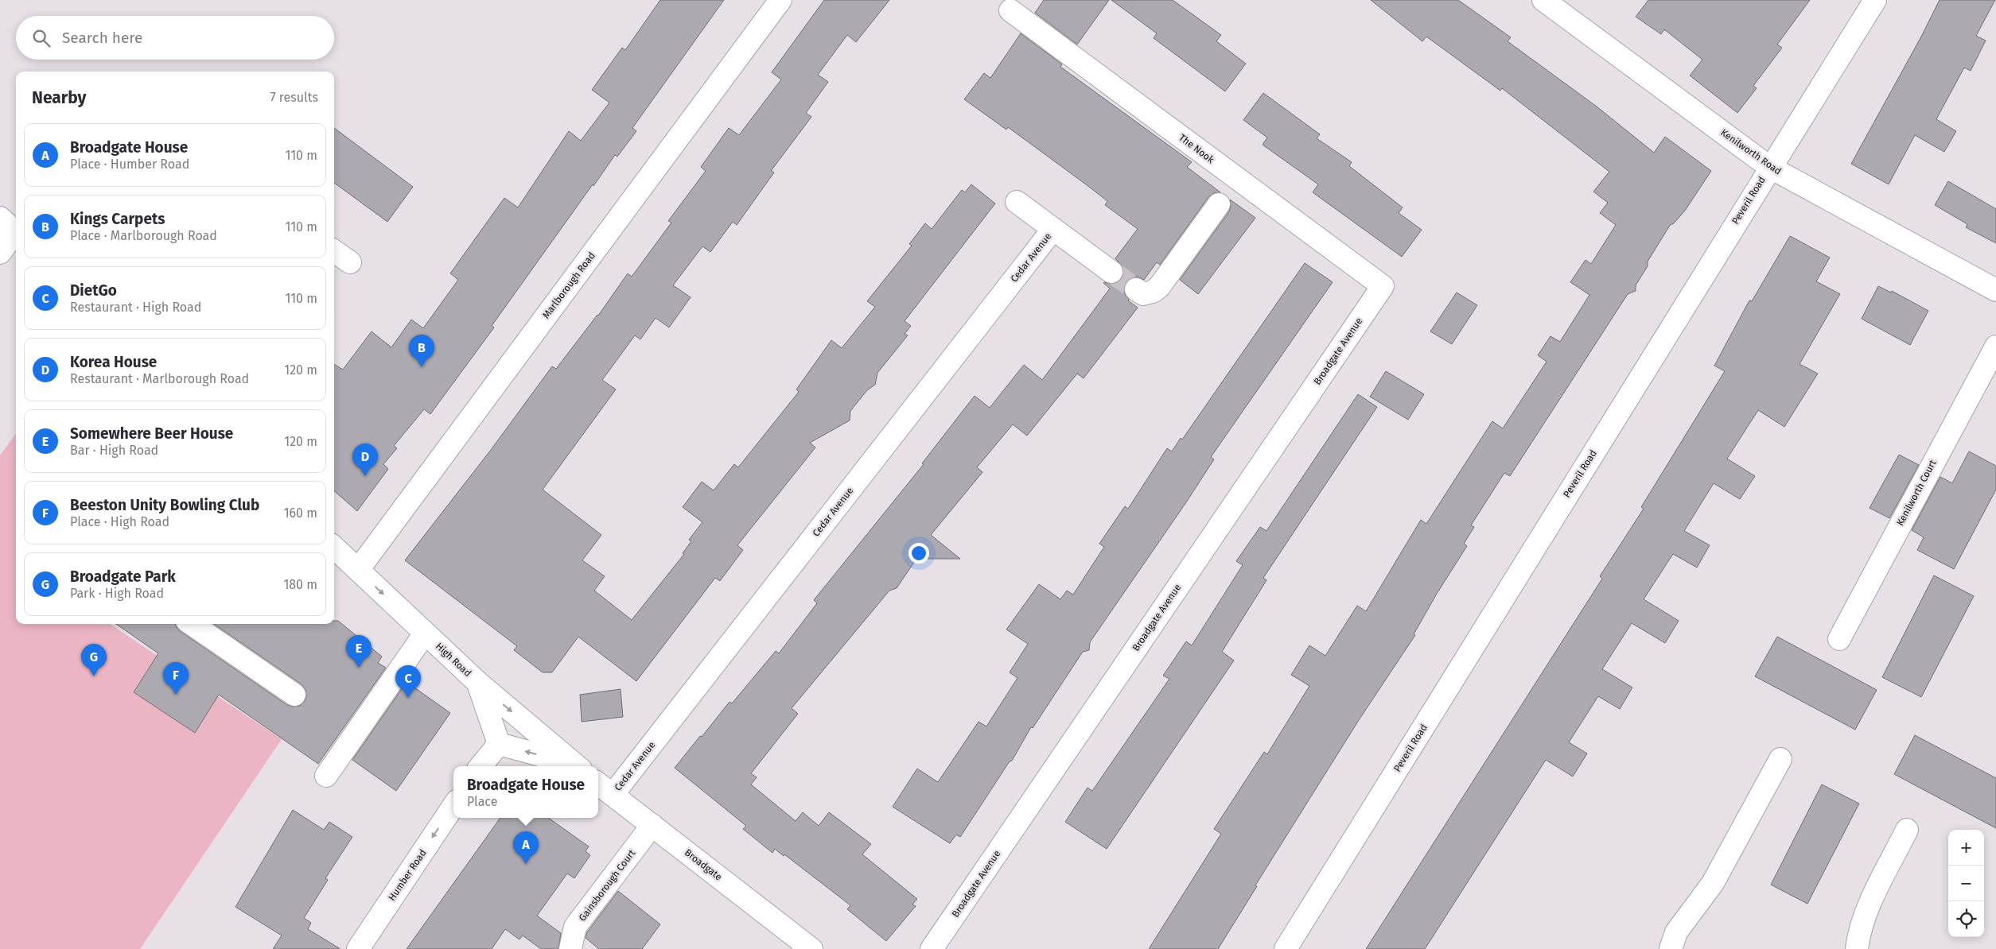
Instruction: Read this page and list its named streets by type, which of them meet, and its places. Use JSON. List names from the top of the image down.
{
  "streets": {
    "street": [
      "The Nook",
      "Kenilworth Road",
      "Peveril Road",
      "Cedar Avenue",
      "Marlborough Road",
      "Broadgate Avenue",
      "Kenilworth Court",
      "High Road",
      "Broadgate",
      "Humber Road",
      "Gainsborough Court"
    ]
  },
  "crossings": [
    ["The Nook", "Broadgate Avenue"],
    ["Kenilworth Road", "Peveril Road"],
    ["Cedar Avenue", "Broadgate"],
    ["Marlborough Road", "High Road"],
    ["Broadgate", "Gainsborough Court"]
  ],
  "one_way": ["Humber Road"],
  "page": {
    "search": "Search here",
    "heading": ["Nearby", "7 results"],
    "list": [
      {
        "mark": "A",
        "name": "Broadgate House",
        "note": "Place · Humber Road",
        "value": "110 m"
      },
      {
        "mark": "B",
        "name": "Kings Carpets",
        "note": "Place · Marlborough Road",
        "value": "110 m"
      },
      {
        "mark": "C",
        "name": "DietGo",
        "note": "Restaurant · High Road",
        "value": "110 m"
      },
      {
        "mark": "D",
        "name": "Korea House",
        "note": "Restaurant · Marlborough Road",
        "value": "120 m"
      },
      {
        "mark": "E",
        "name": "Somewhere Beer House",
        "note": "Bar · High Road",
        "value": "120 m"
      },
      {
        "mark": "F",
        "name": "Beeston Unity Bowling Club",
        "note": "Place · High Road",
        "value": "160 m"
      },
      {
        "mark": "G",
        "name": "Broadgate Park",
        "note": "Park · High Road",
        "value": "180 m"
      }
    ],
    "pins": [
      "B",
      "D",
      "E",
      "G",
      "F",
      "C",
      "A"
    ],
    "popup": ["Broadgate House", "Place"],
    "map_buttons": ["+", "−"]
  }
}
